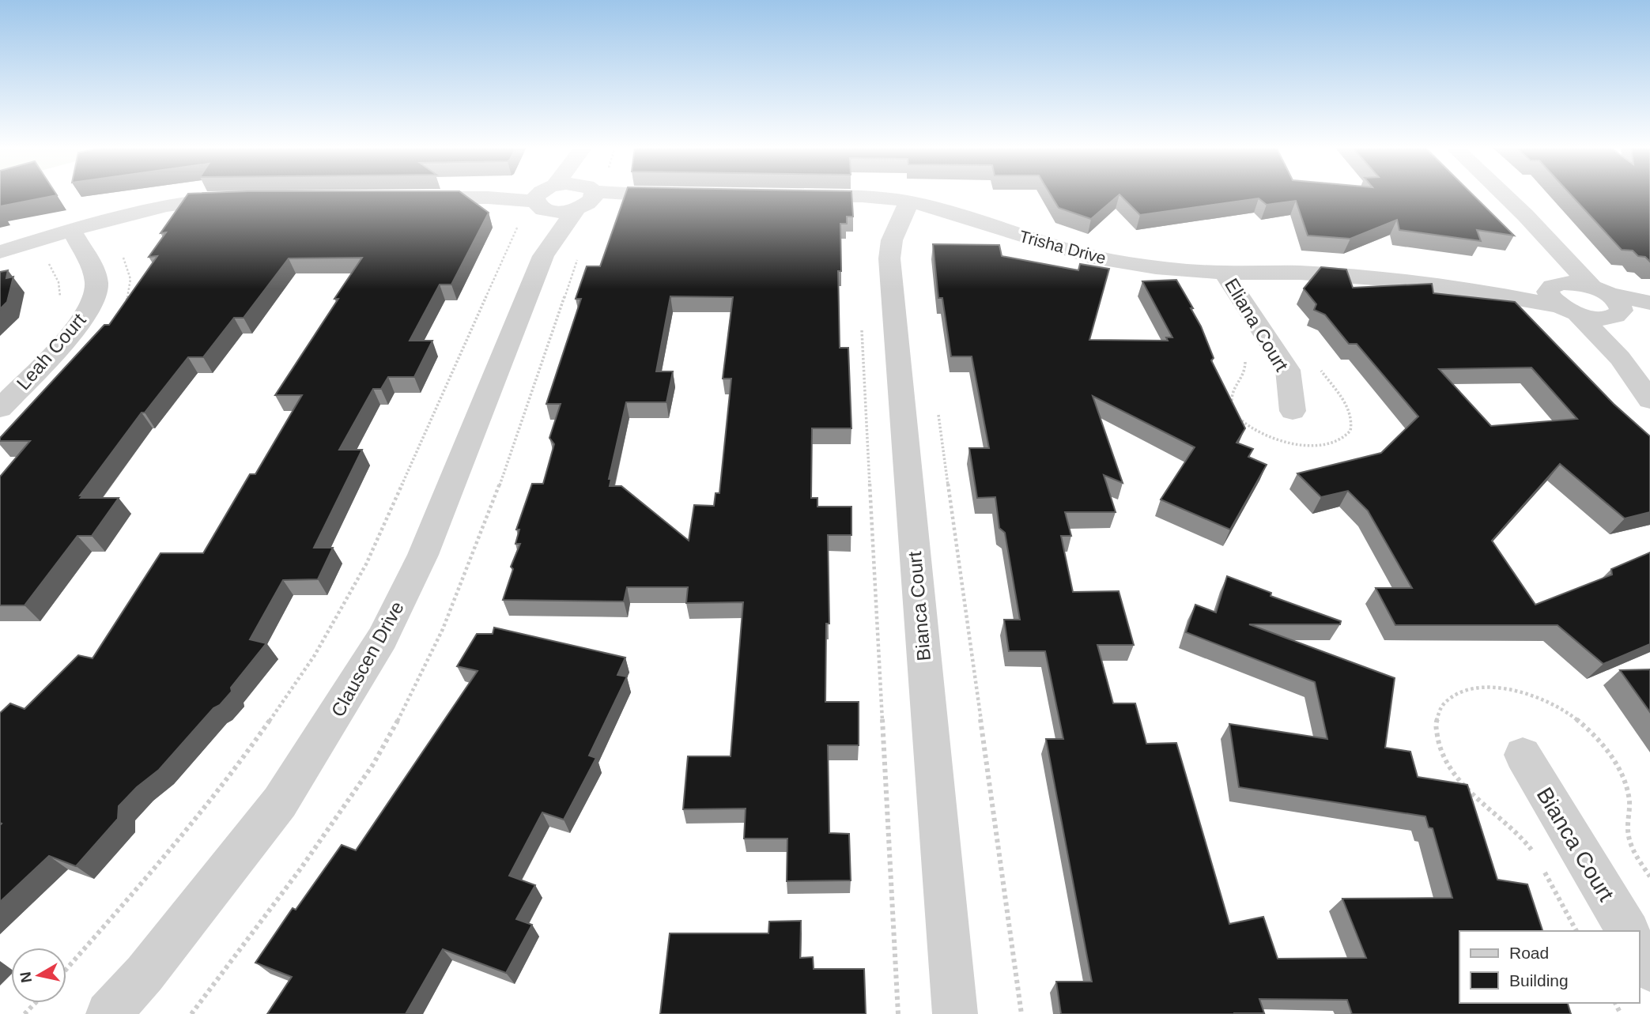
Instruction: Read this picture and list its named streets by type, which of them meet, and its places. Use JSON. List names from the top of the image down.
{
  "streets": {
    "street": [
      "Trisha Drive",
      "Eliana Court",
      "Leah Court",
      "Bianca Court",
      "Clauscen Drive"
    ]
  },
  "crossings": [
    ["Trisha Drive", "Eliana Court"],
    ["Trisha Drive", "Bianca Court"]
  ],
  "legend": ["Road", "Building"],
  "north": "left"
}
